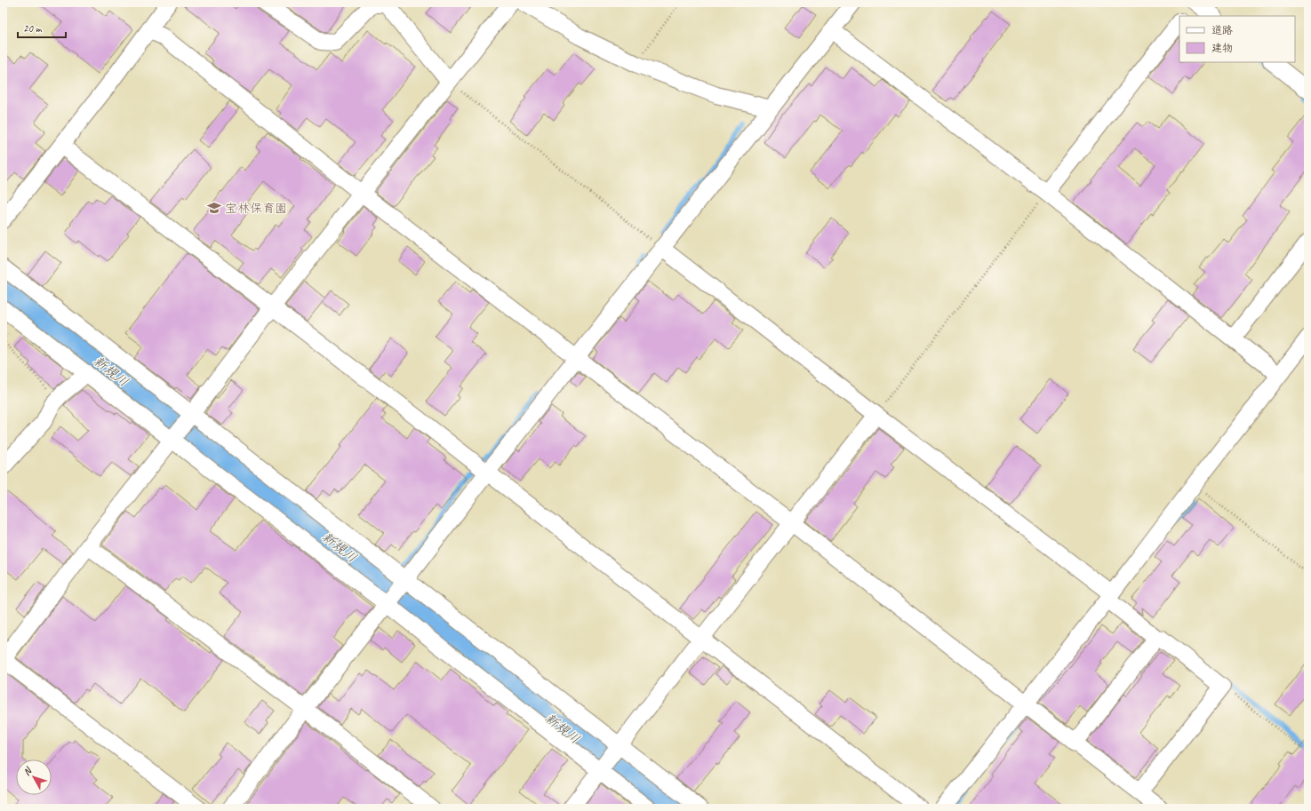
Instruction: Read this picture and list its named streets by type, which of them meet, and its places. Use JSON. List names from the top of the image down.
{
  "water": ["新規川"],
  "places": {
    "school or university": ["宝林保育園"]
  },
  "legend": ["道路", "建物"],
  "scale_bar": "20 m",
  "north": "top left"
}
